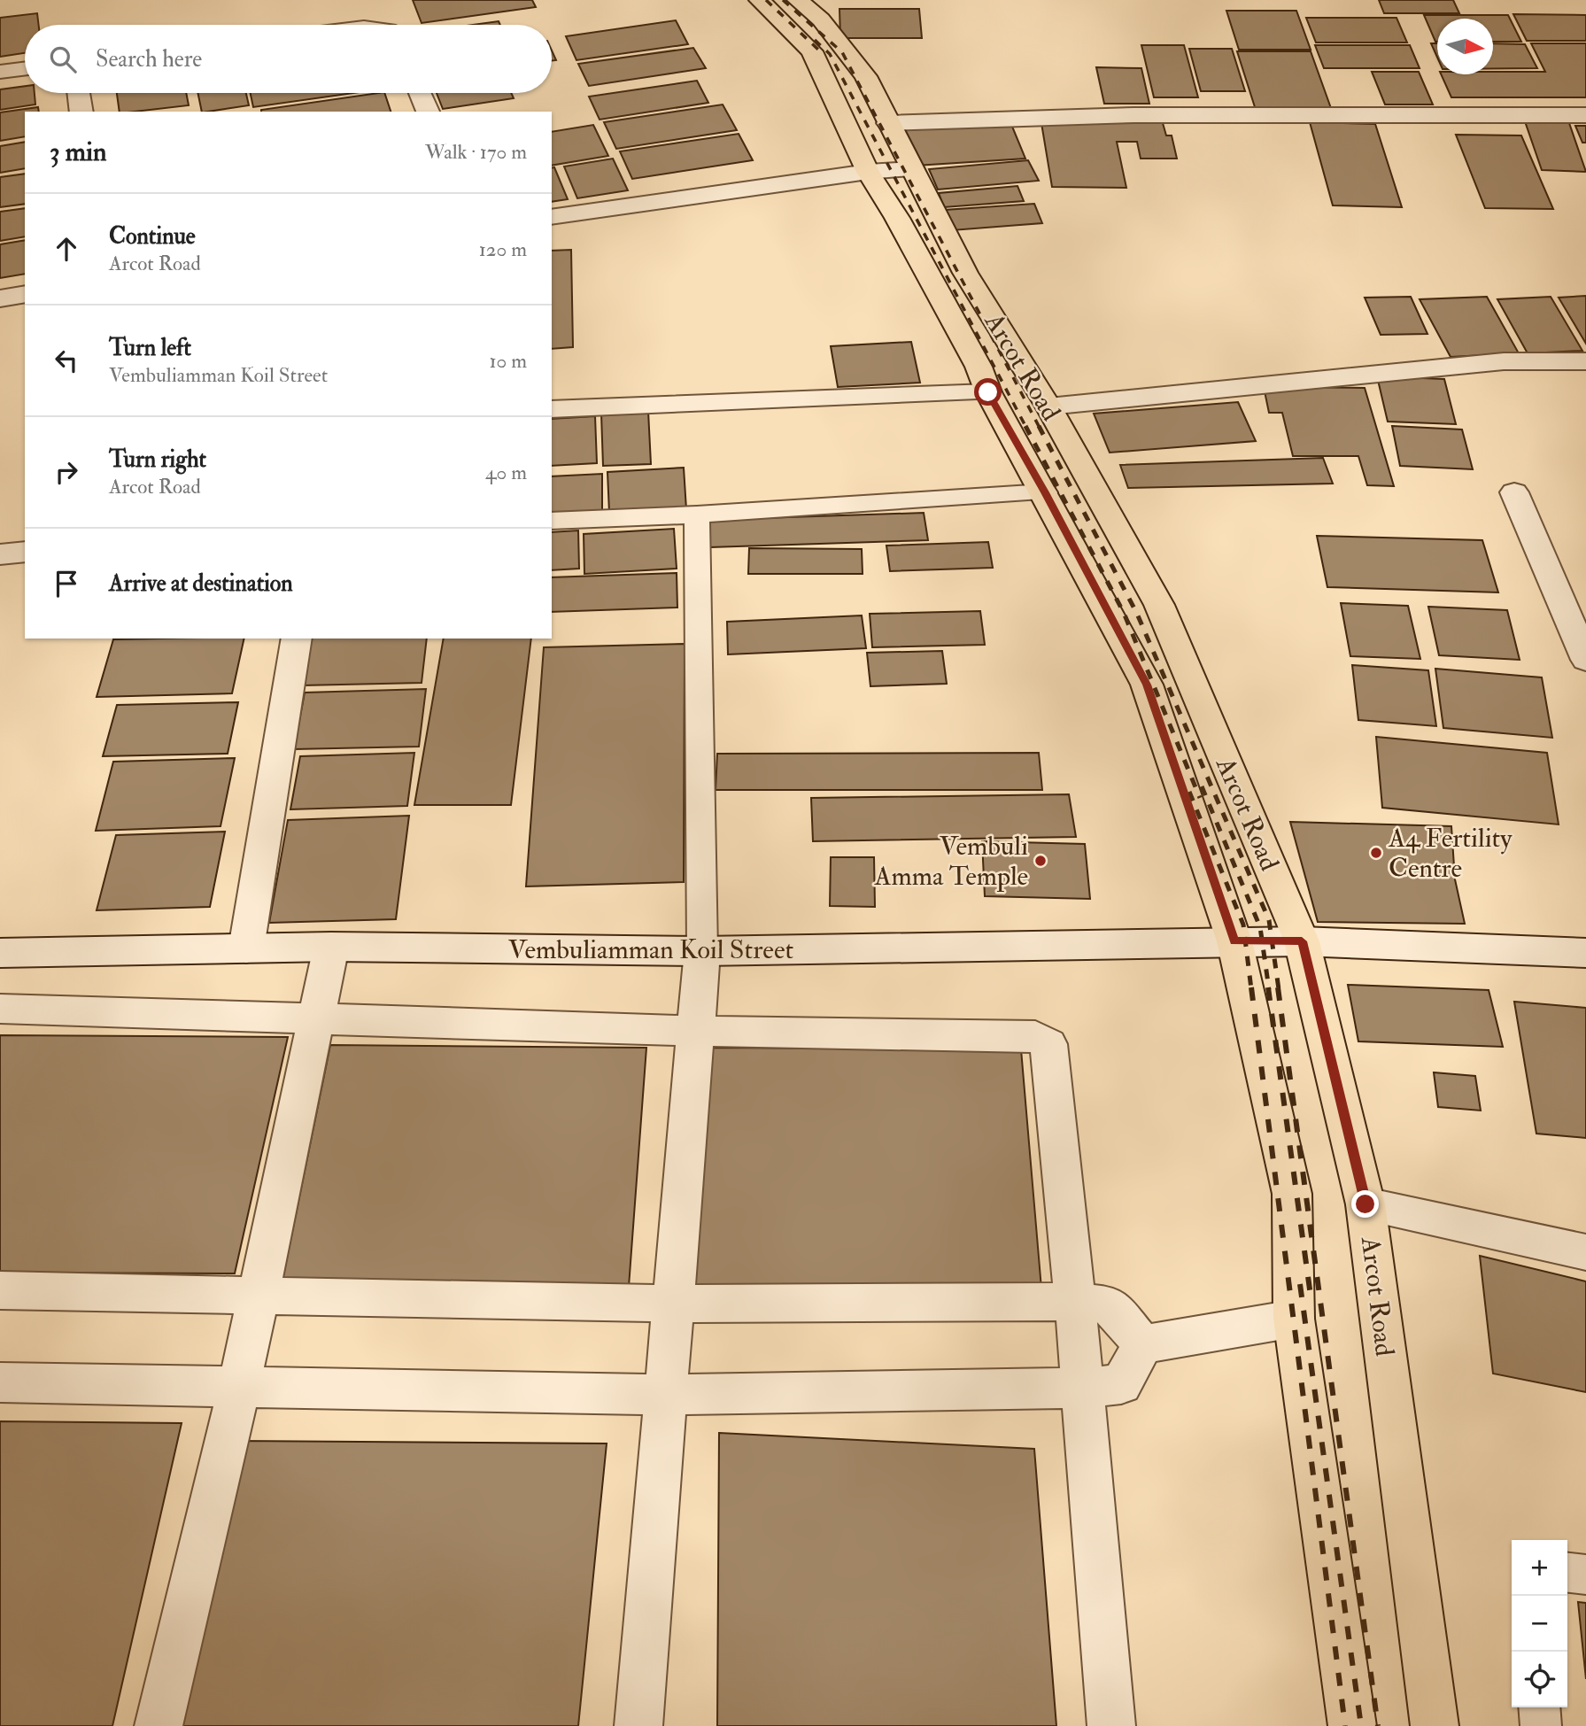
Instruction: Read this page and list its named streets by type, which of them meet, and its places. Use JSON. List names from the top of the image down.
{
  "streets": {
    "main road": ["Arcot Road"],
    "street": ["Vembuliamman Koil Street"]
  },
  "crossings": [
    ["Arcot Road", "Vembuliamman Koil Street"]
  ],
  "places": ["A4 Fertility Centre", "Vembuli Amma Temple"],
  "north": "right",
  "page": {
    "search": "Search here",
    "heading": ["3 min", "Walk · 170 m"],
    "list": [
      ["Continue", "Arcot Road", "120 m"],
      ["Turn left", "Vembuliamman Koil Street", "10 m"],
      ["Turn right", "Arcot Road", "40 m"],
      "Arrive at destination"
    ],
    "map_buttons": ["+", "−"]
  }
}
